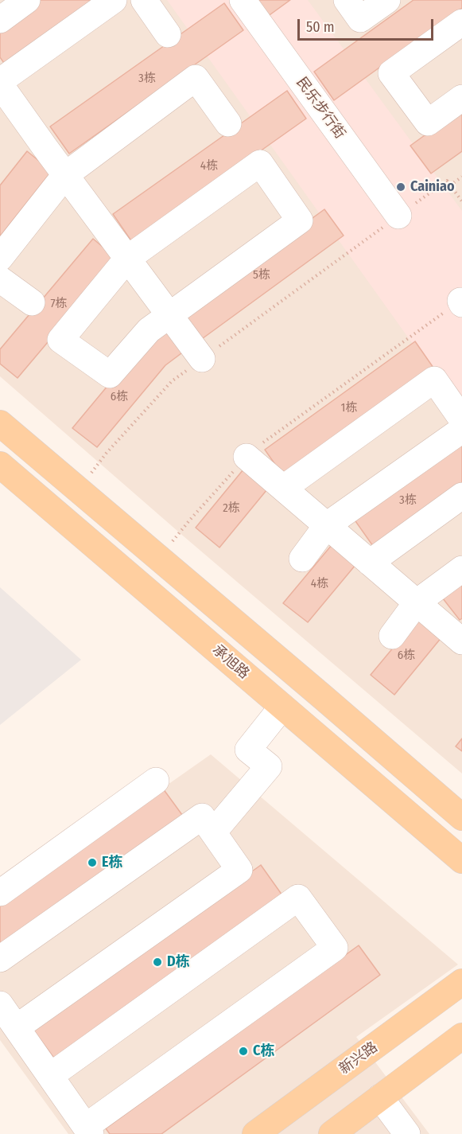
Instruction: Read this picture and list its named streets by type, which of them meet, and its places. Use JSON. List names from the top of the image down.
{
  "streets": {
    "main road": ["承旭路", "新兴路"],
    "street": ["民乐步行街"]
  },
  "places": [
    "Cainiao",
    "E栋",
    "D栋",
    "C栋"
  ],
  "house_numbers": [
    "3栋",
    "4栋",
    "5栋",
    "7栋",
    "6栋",
    "1栋",
    "3栋",
    "2栋",
    "4栋",
    "6栋"
  ],
  "scale_bar": "50 m"
}
